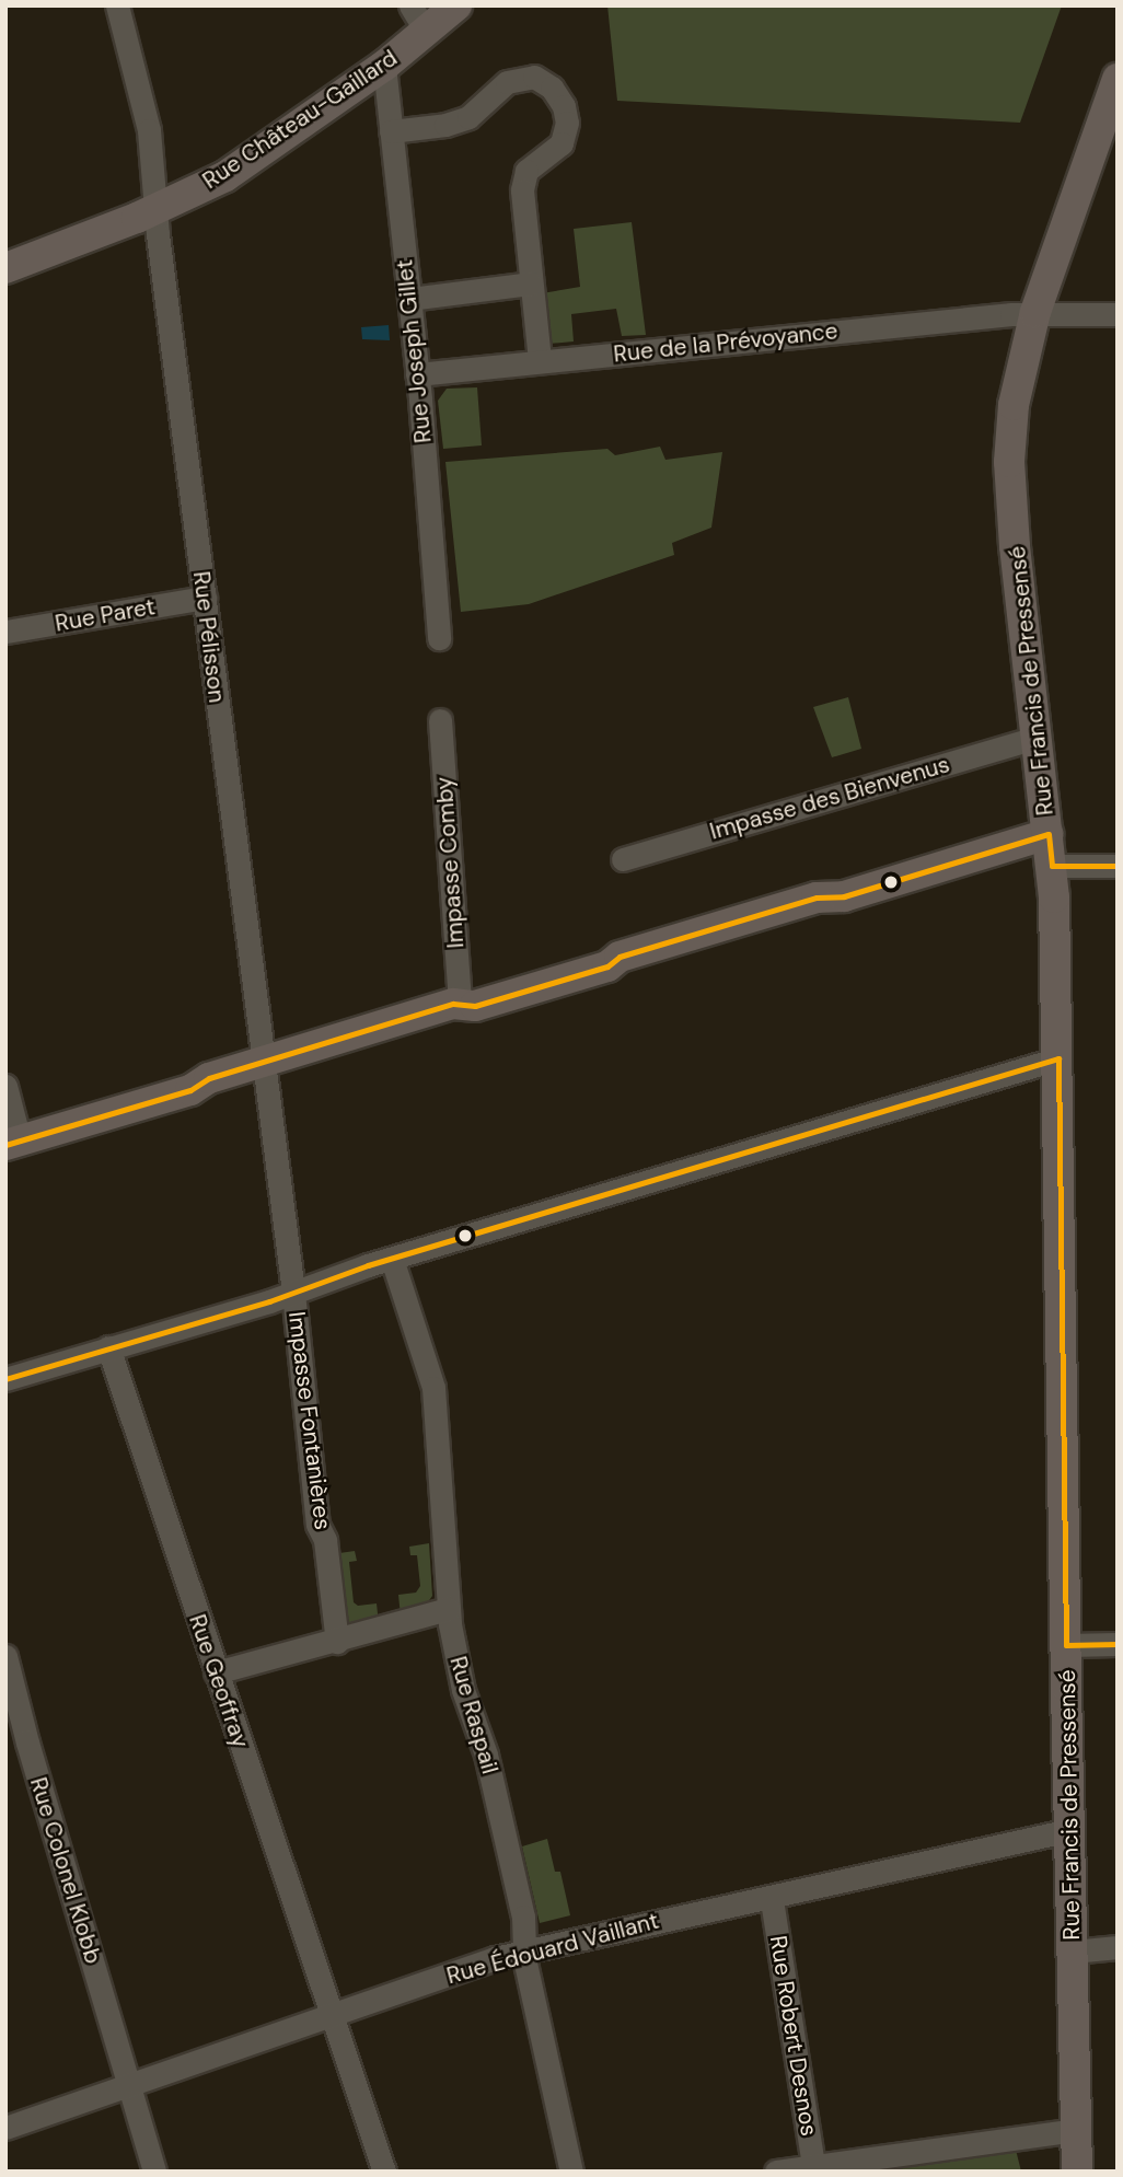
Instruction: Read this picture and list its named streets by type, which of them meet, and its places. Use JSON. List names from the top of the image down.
{
  "streets": {
    "street": [
      "Rue Château-Gaillard",
      "Rue de la Prévoyance",
      "Rue Joseph Gillet",
      "Rue Paret",
      "Rue Pélisson",
      "Rue Francis de Pressensé",
      "Impasse des Bienvenus",
      "Impasse Comby",
      "Impasse Fontanières",
      "Rue Geoffray",
      "Rue Raspail",
      "Rue Colonel Klobb",
      "Rue Édouard Vaillant",
      "Rue Robert Desnos"
    ]
  },
  "crossings": [
    ["Rue Château-Gaillard", "Rue Joseph Gillet"],
    ["Rue Château-Gaillard", "Rue Pélisson"],
    ["Rue de la Prévoyance", "Rue Joseph Gillet"],
    ["Rue de la Prévoyance", "Rue Francis de Pressensé"],
    ["Rue Paret", "Rue Pélisson"],
    ["Rue Pélisson", "Impasse Fontanières"],
    ["Rue Francis de Pressensé", "Impasse des Bienvenus"],
    ["Rue Francis de Pressensé", "Rue Édouard Vaillant"],
    ["Rue Geoffray", "Rue Édouard Vaillant"],
    ["Rue Raspail", "Rue Édouard Vaillant"],
    ["Rue Colonel Klobb", "Rue Édouard Vaillant"]
  ]
}
